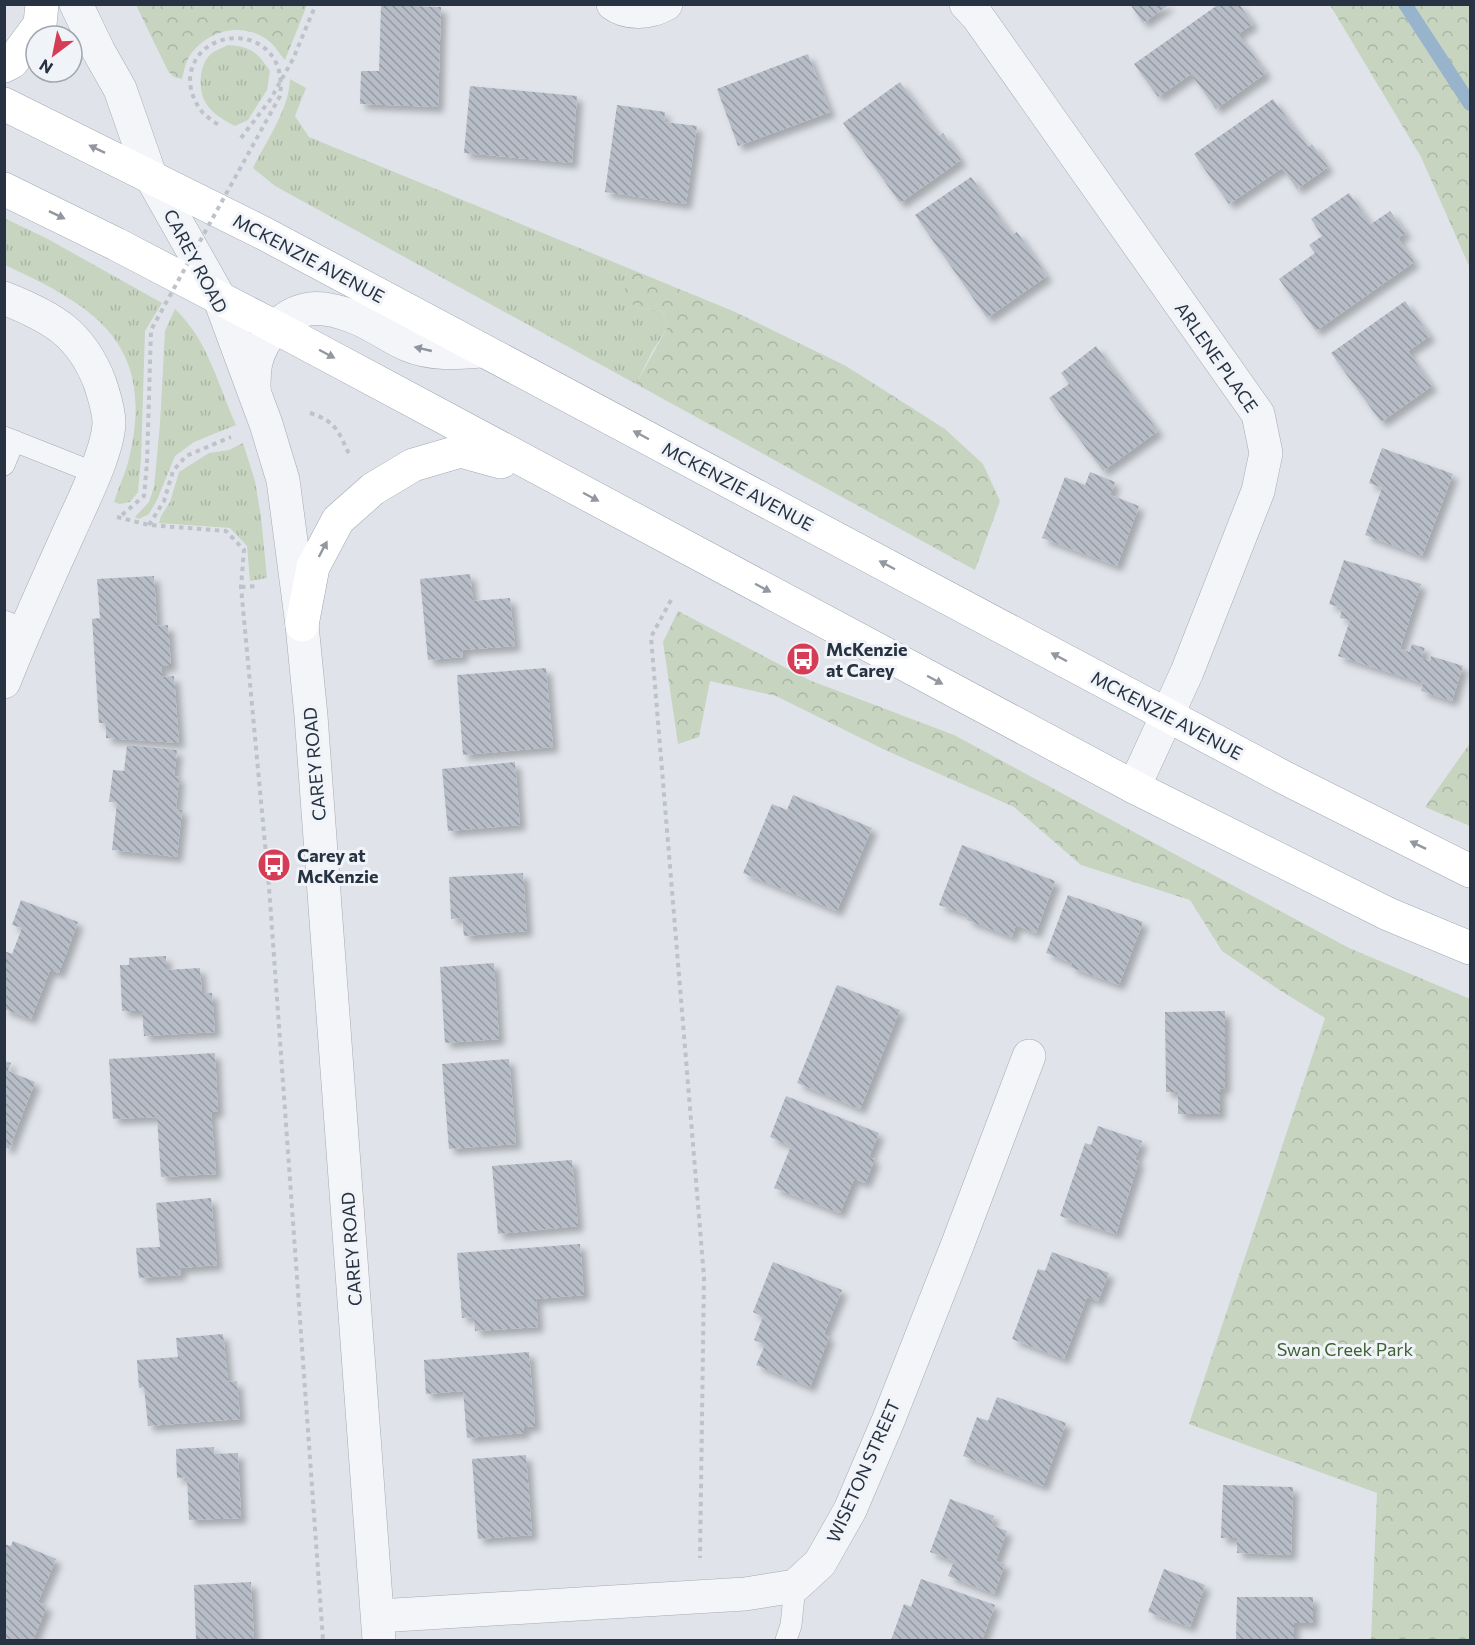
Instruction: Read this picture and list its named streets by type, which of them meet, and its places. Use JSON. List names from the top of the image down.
{
  "streets": {
    "main road": ["MCKENZIE AVENUE"],
    "street": ["CAREY ROAD", "ARLENE PLACE", "WISETON STREET"]
  },
  "crossings": [
    ["MCKENZIE AVENUE", "CAREY ROAD"],
    ["MCKENZIE AVENUE", "ARLENE PLACE"]
  ],
  "parks": ["Swan Creek Park"],
  "places": {
    "bus stop": ["McKenzie at Carey", "Carey at McKenzie"]
  },
  "north": "bottom left"
}
